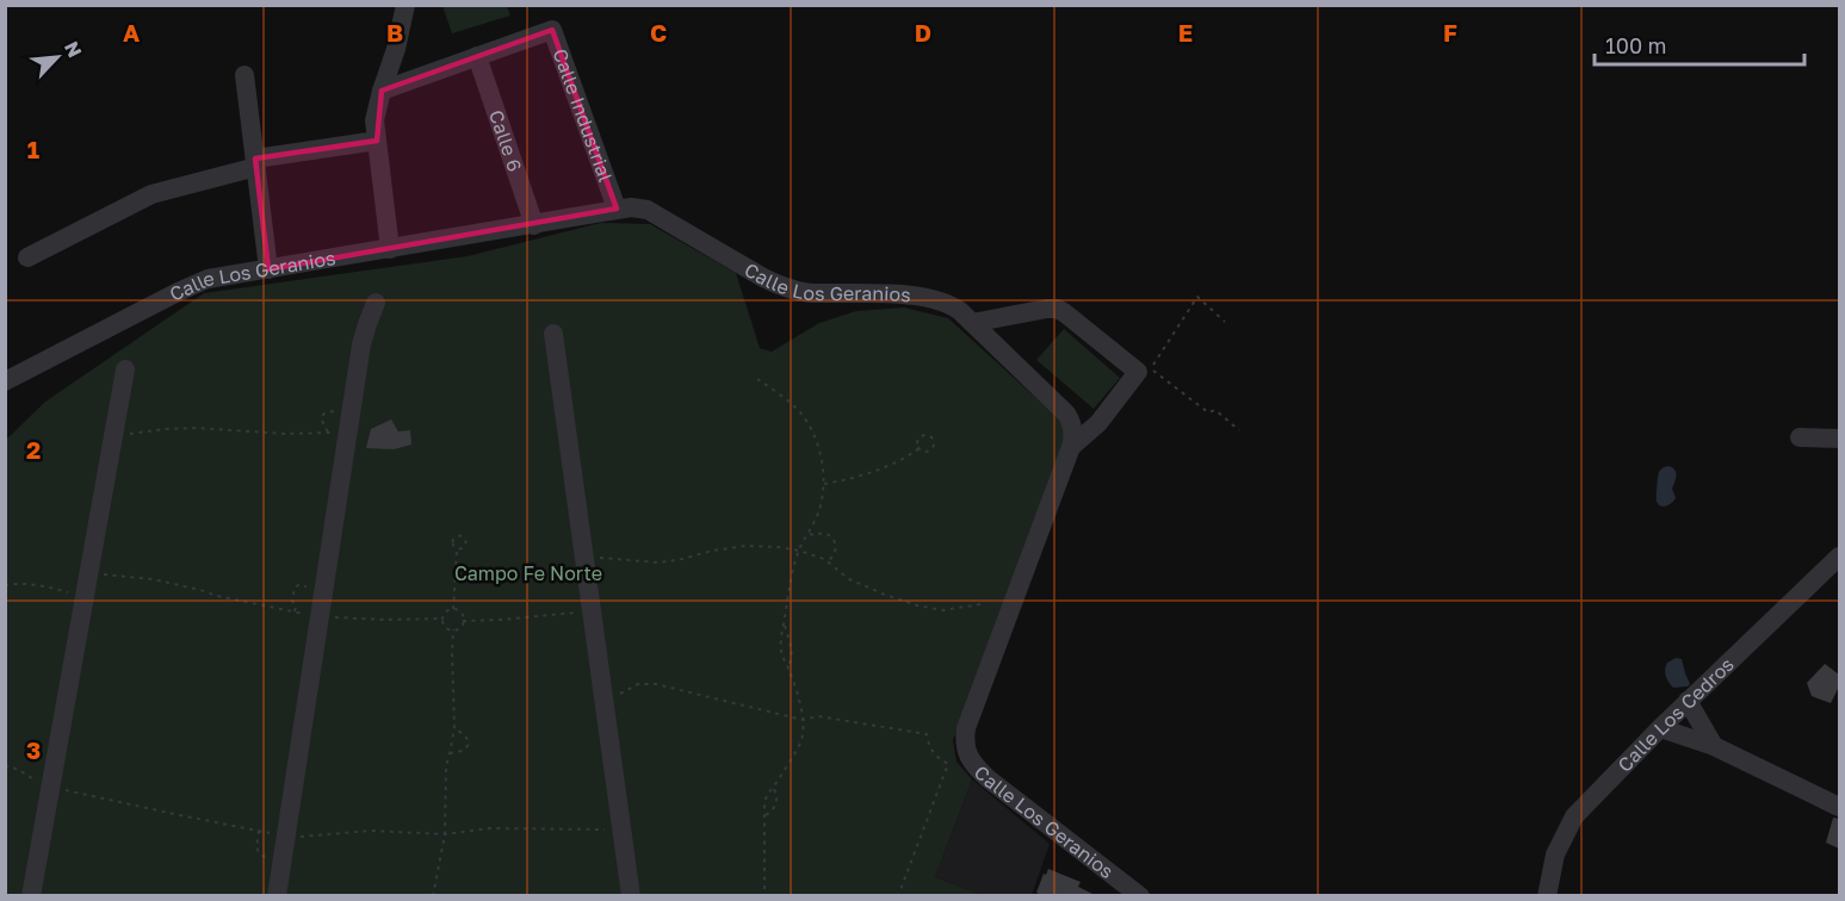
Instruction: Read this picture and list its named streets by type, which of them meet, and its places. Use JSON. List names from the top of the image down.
{
  "streets": {
    "street": [
      "Calle Industrial",
      "Calle 6",
      "Calle Los Geranios",
      "Calle Los Cedros"
    ]
  },
  "crossings": [
    ["Calle Industrial", "Calle 6"],
    ["Calle Industrial", "Calle Los Geranios"],
    ["Calle 6", "Calle Los Geranios"]
  ],
  "parks": ["Campo Fe Norte"],
  "scale_bar": "100 m",
  "north": "top right",
  "grid": {
    "columns": [
      "A",
      "B",
      "C",
      "D",
      "E",
      "F"
    ],
    "rows": ["1", "2", "3"]
  }
}
